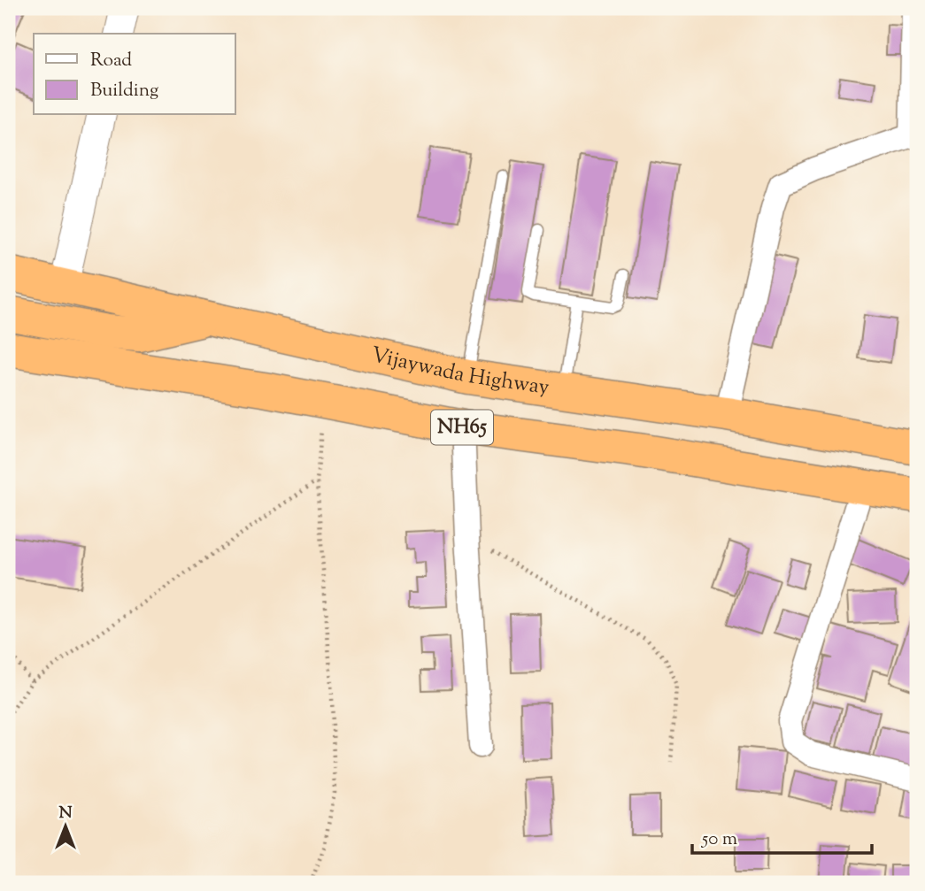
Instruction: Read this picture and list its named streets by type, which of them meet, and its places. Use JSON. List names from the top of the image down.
{
  "streets": {
    "highway": ["Vijaywada Highway", "NH65"]
  },
  "legend": ["Road", "Building"],
  "scale_bar": "50 m",
  "north": "top"
}
